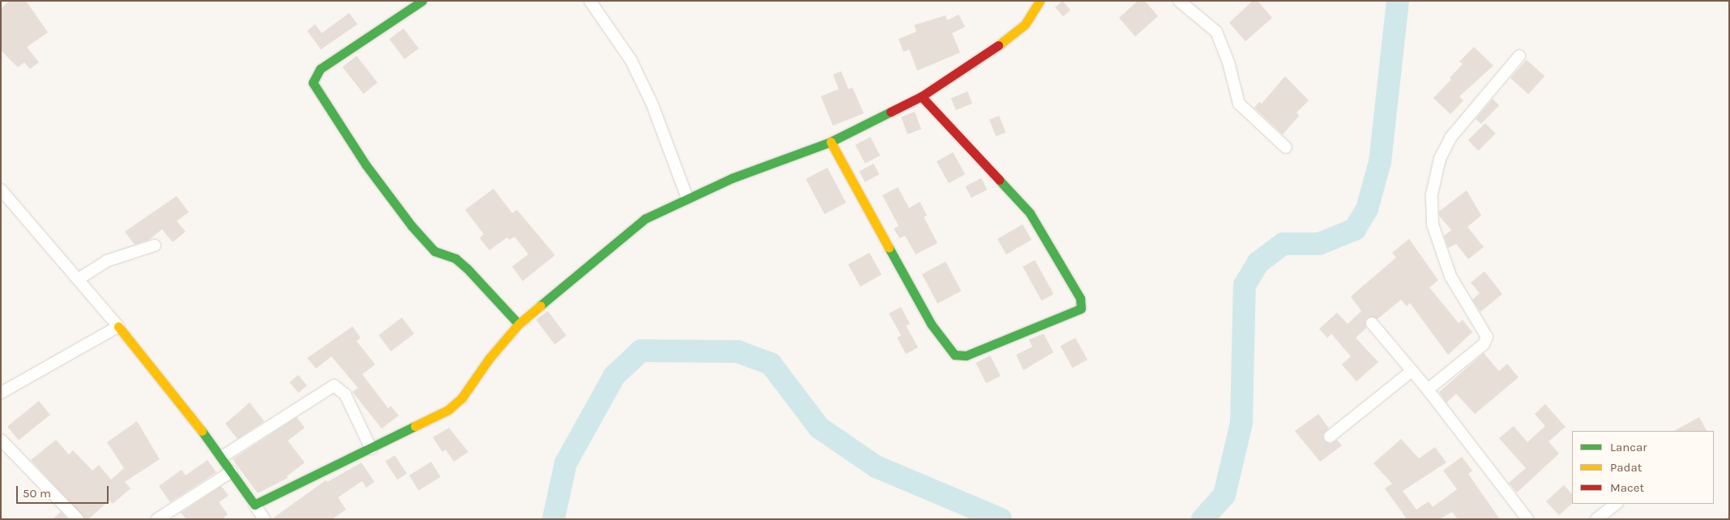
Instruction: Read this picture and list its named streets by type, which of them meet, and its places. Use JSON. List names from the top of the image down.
{
  "legend": ["Lancar", "Padat", "Macet"],
  "scale_bar": "50 m"
}
